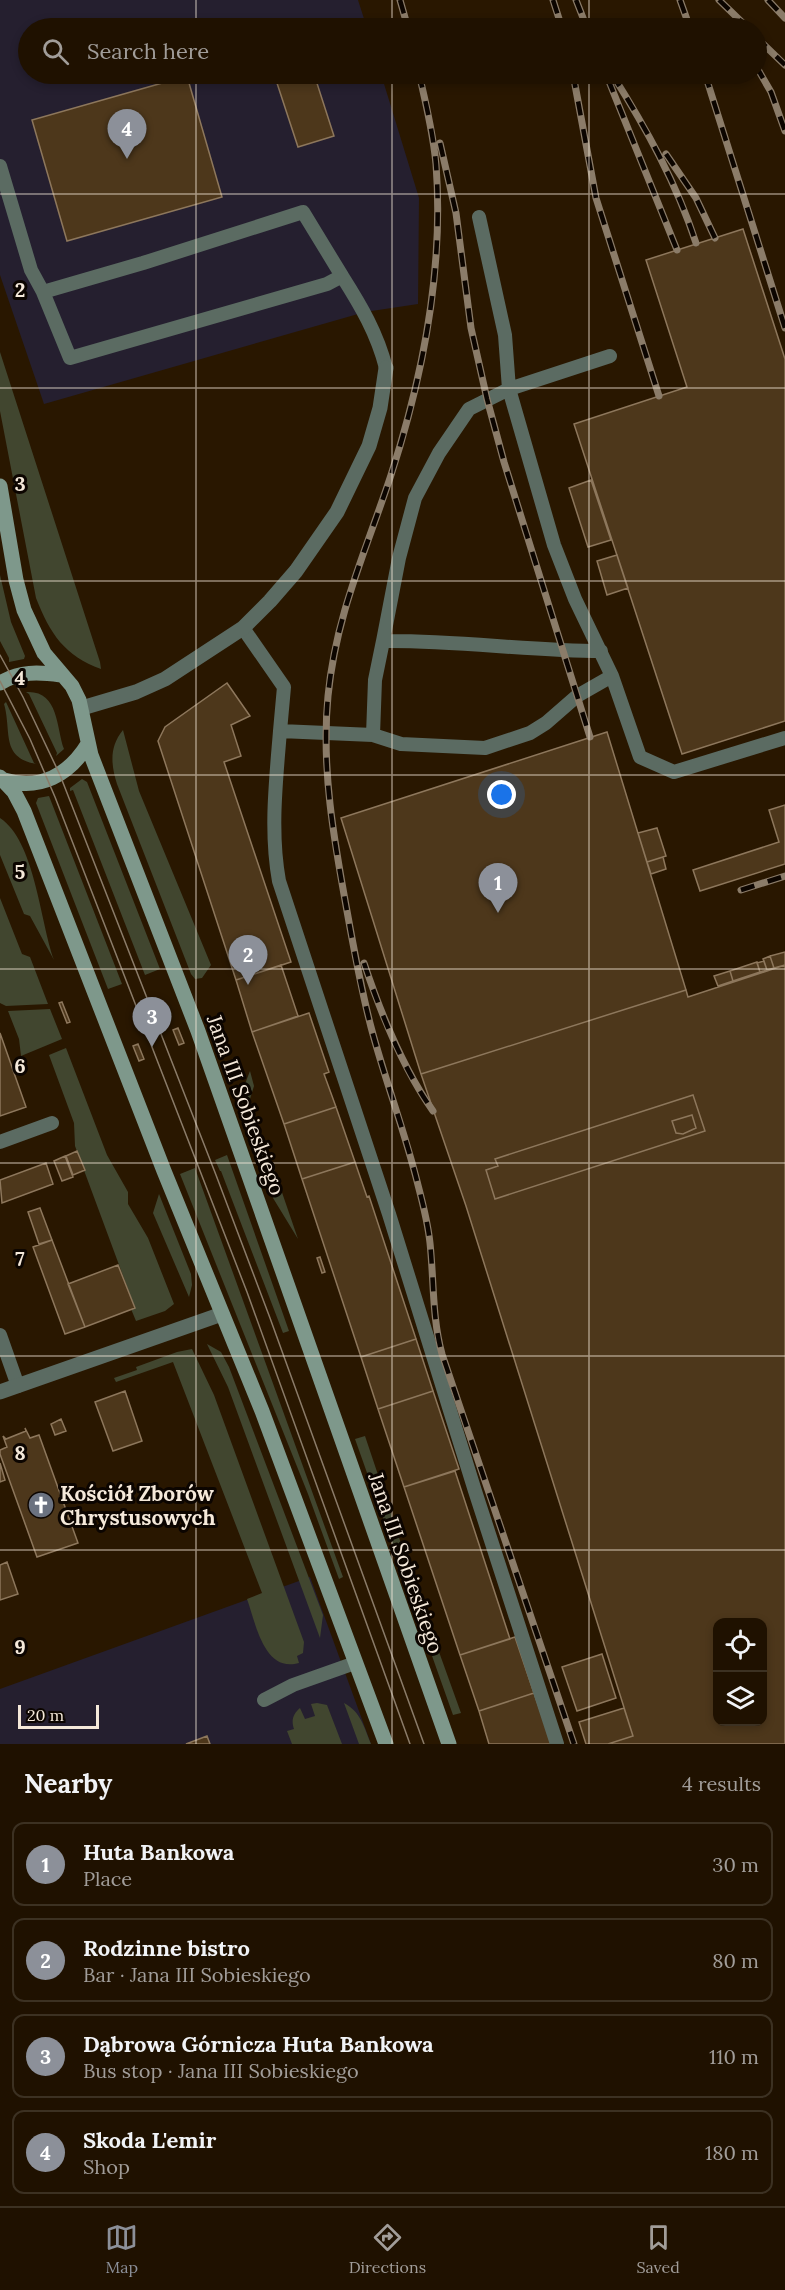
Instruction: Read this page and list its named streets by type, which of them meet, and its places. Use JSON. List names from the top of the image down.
{
  "streets": {
    "main road": ["Jana III Sobieskiego"]
  },
  "places": {
    "church": ["Kościół Zborów Chrystusowych"]
  },
  "scale_bar": "20 m",
  "page": {
    "search": "Search here",
    "pins": [
      "4",
      "1",
      "2",
      "3"
    ],
    "scale": "20 m",
    "heading": ["Nearby", "4 results"],
    "list": [
      {
        "mark": "1",
        "name": "Huta Bankowa",
        "note": "Place",
        "value": "30 m"
      },
      {
        "mark": "2",
        "name": "Rodzinne bistro",
        "note": "Bar · Jana III Sobieskiego",
        "value": "80 m"
      },
      {
        "mark": "3",
        "name": "Dąbrowa Górnicza Huta Bankowa",
        "note": "Bus stop · Jana III Sobieskiego",
        "value": "110 m"
      },
      {
        "mark": "4",
        "name": "Skoda L'emir",
        "note": "Shop",
        "value": "180 m"
      }
    ],
    "nav": ["Map", "Directions", "Saved"]
  },
  "grid": {
    "rows": [
      "2",
      "3",
      "4",
      "5",
      "6",
      "7",
      "8",
      "9"
    ]
  }
}
